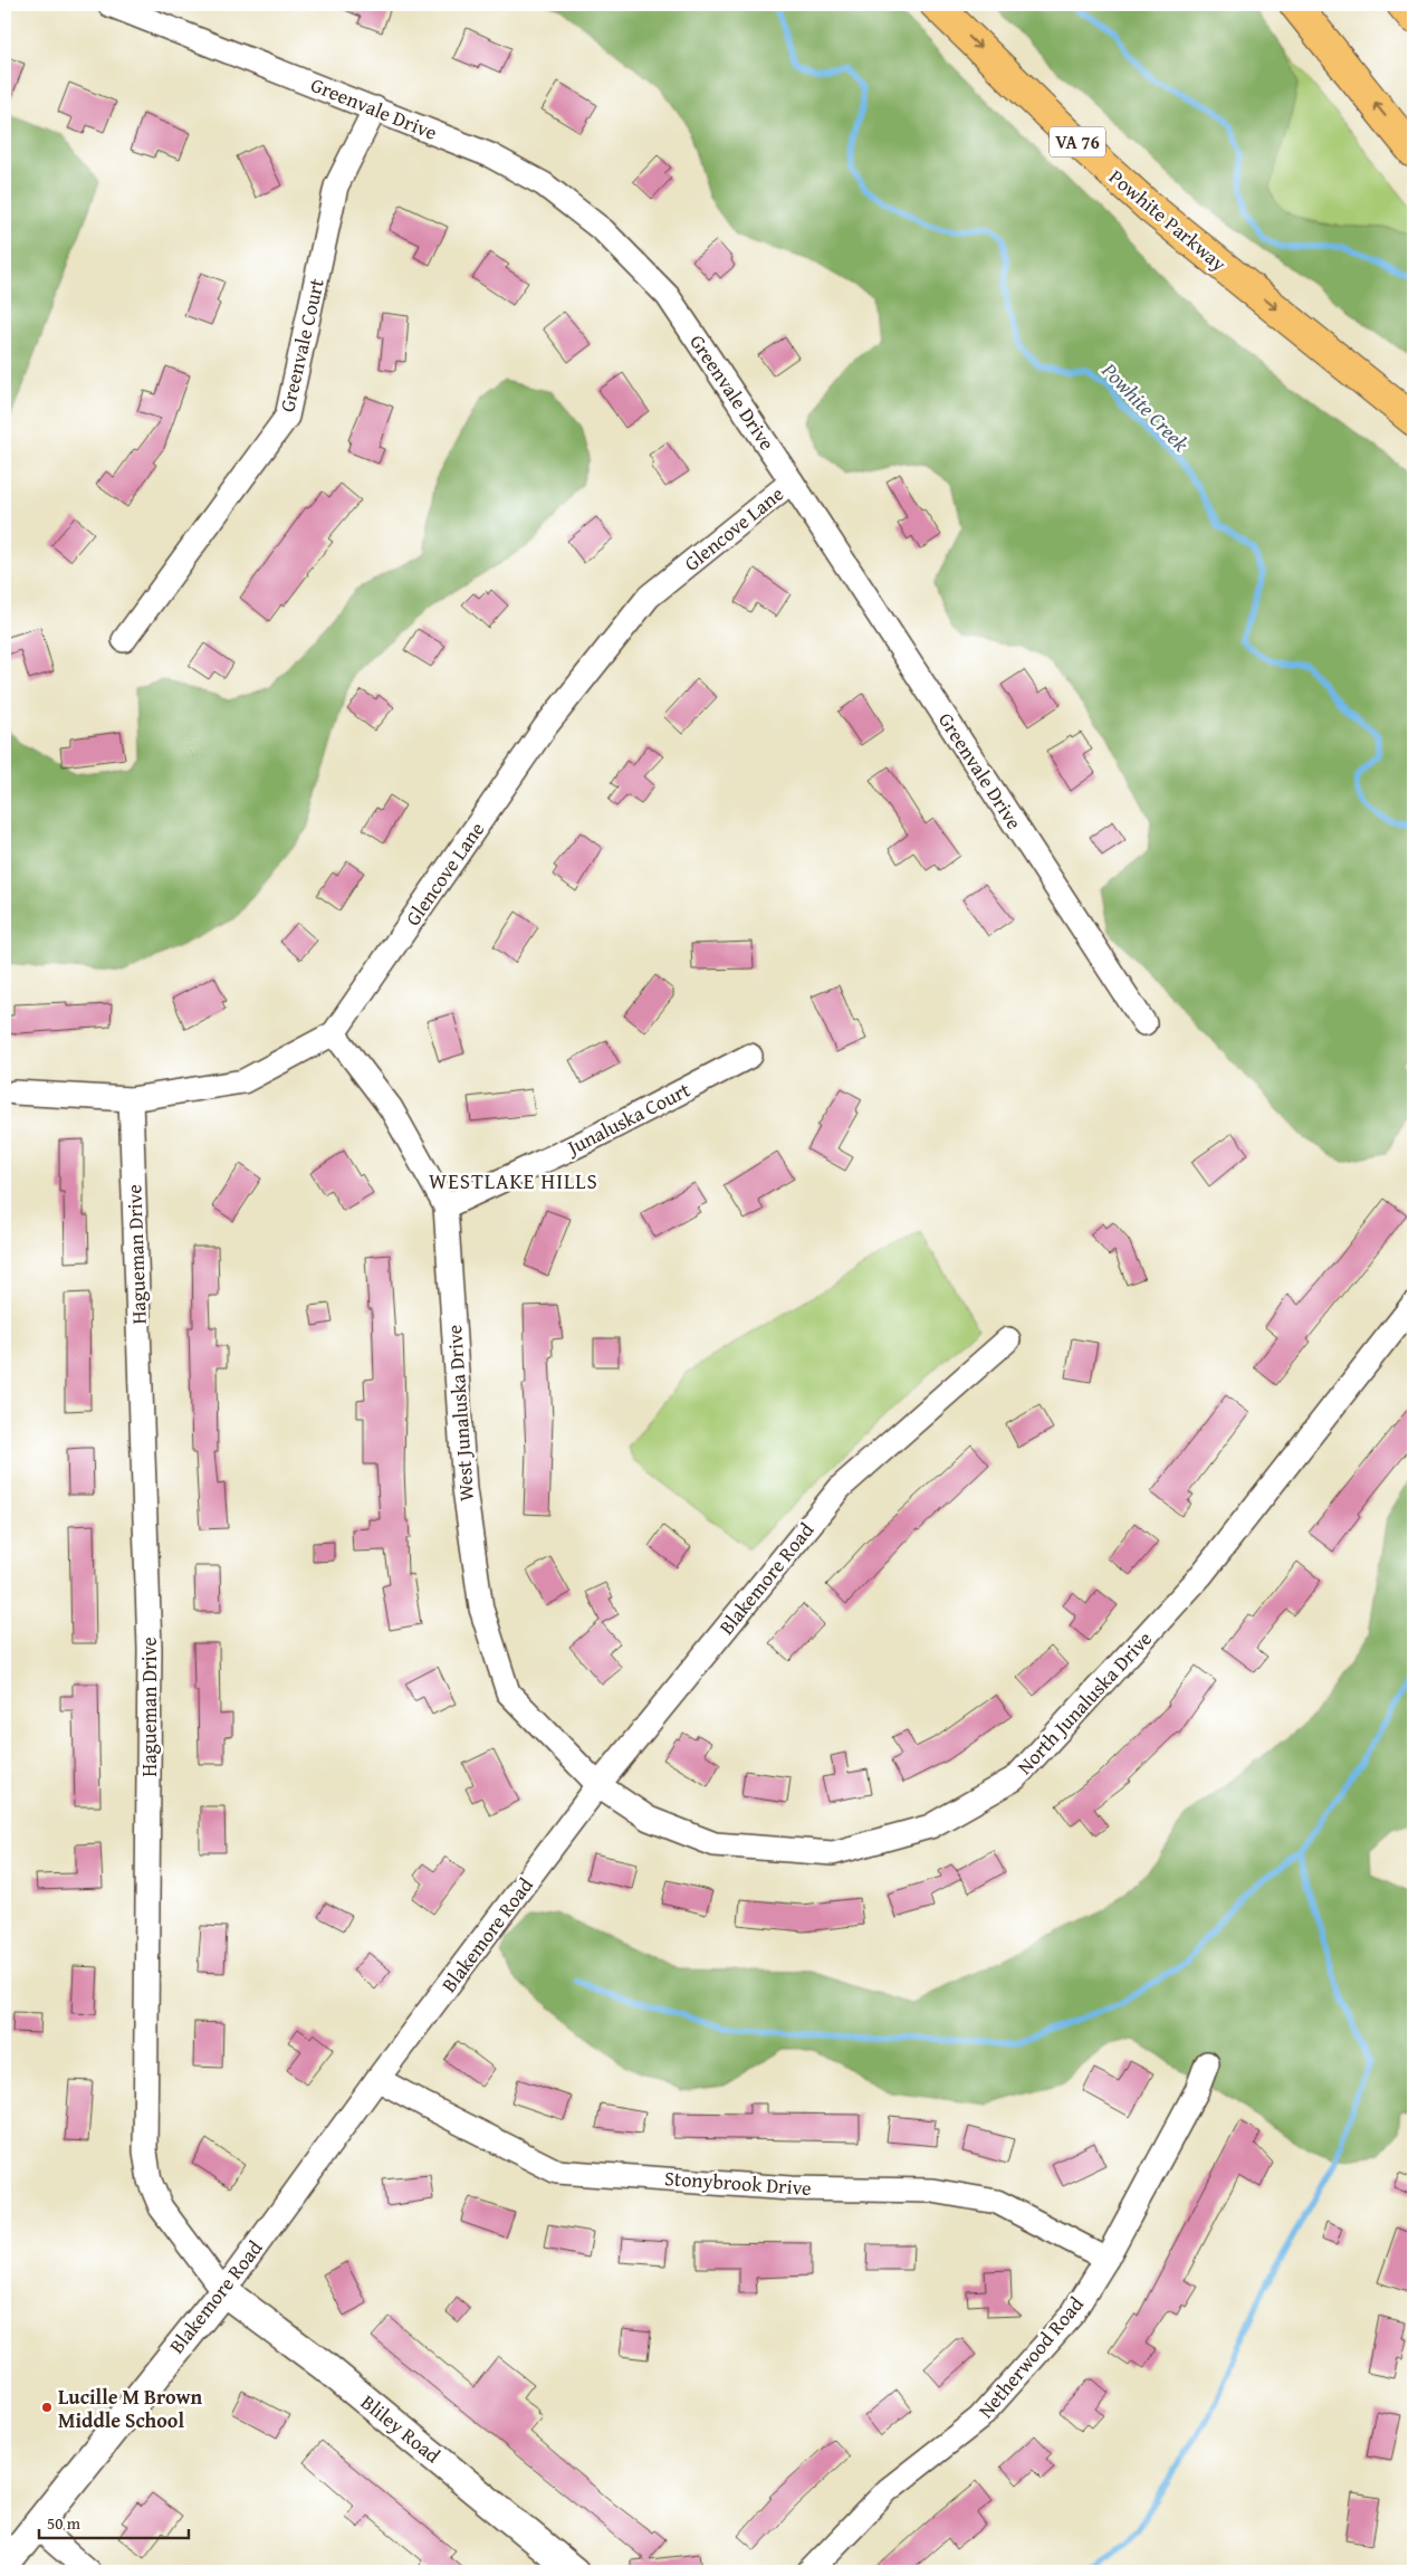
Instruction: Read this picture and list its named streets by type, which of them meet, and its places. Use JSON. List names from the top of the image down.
{
  "streets": {
    "highway": ["VA 76", "Powhite Parkway"],
    "street": [
      "Greenvale Drive",
      "Greenvale Court",
      "Glencove Lane",
      "Junaluska Court",
      "Hagueman Drive",
      "West Junaluska Drive",
      "Blakemore Road",
      "North Junaluska Drive",
      "Stonybrook Drive",
      "Netherwood Road",
      "Bliley Road"
    ]
  },
  "crossings": [
    ["Greenvale Drive", "Greenvale Court"],
    ["Greenvale Drive", "Glencove Lane"],
    ["Glencove Lane", "Hagueman Drive"],
    ["Glencove Lane", "West Junaluska Drive"],
    ["Junaluska Court", "West Junaluska Drive"],
    ["Hagueman Drive", "Blakemore Road"],
    ["Hagueman Drive", "Bliley Road"],
    ["West Junaluska Drive", "Blakemore Road"],
    ["West Junaluska Drive", "North Junaluska Drive"],
    ["Blakemore Road", "North Junaluska Drive"],
    ["Blakemore Road", "Stonybrook Drive"],
    ["Blakemore Road", "Bliley Road"],
    ["Stonybrook Drive", "Netherwood Road"]
  ],
  "one_way": ["Powhite Parkway"],
  "districts": ["WESTLAKE HILLS"],
  "water": ["Powhite Creek"],
  "places": ["Lucille M Brown Middle School"],
  "scale_bar": "50 m"
}
